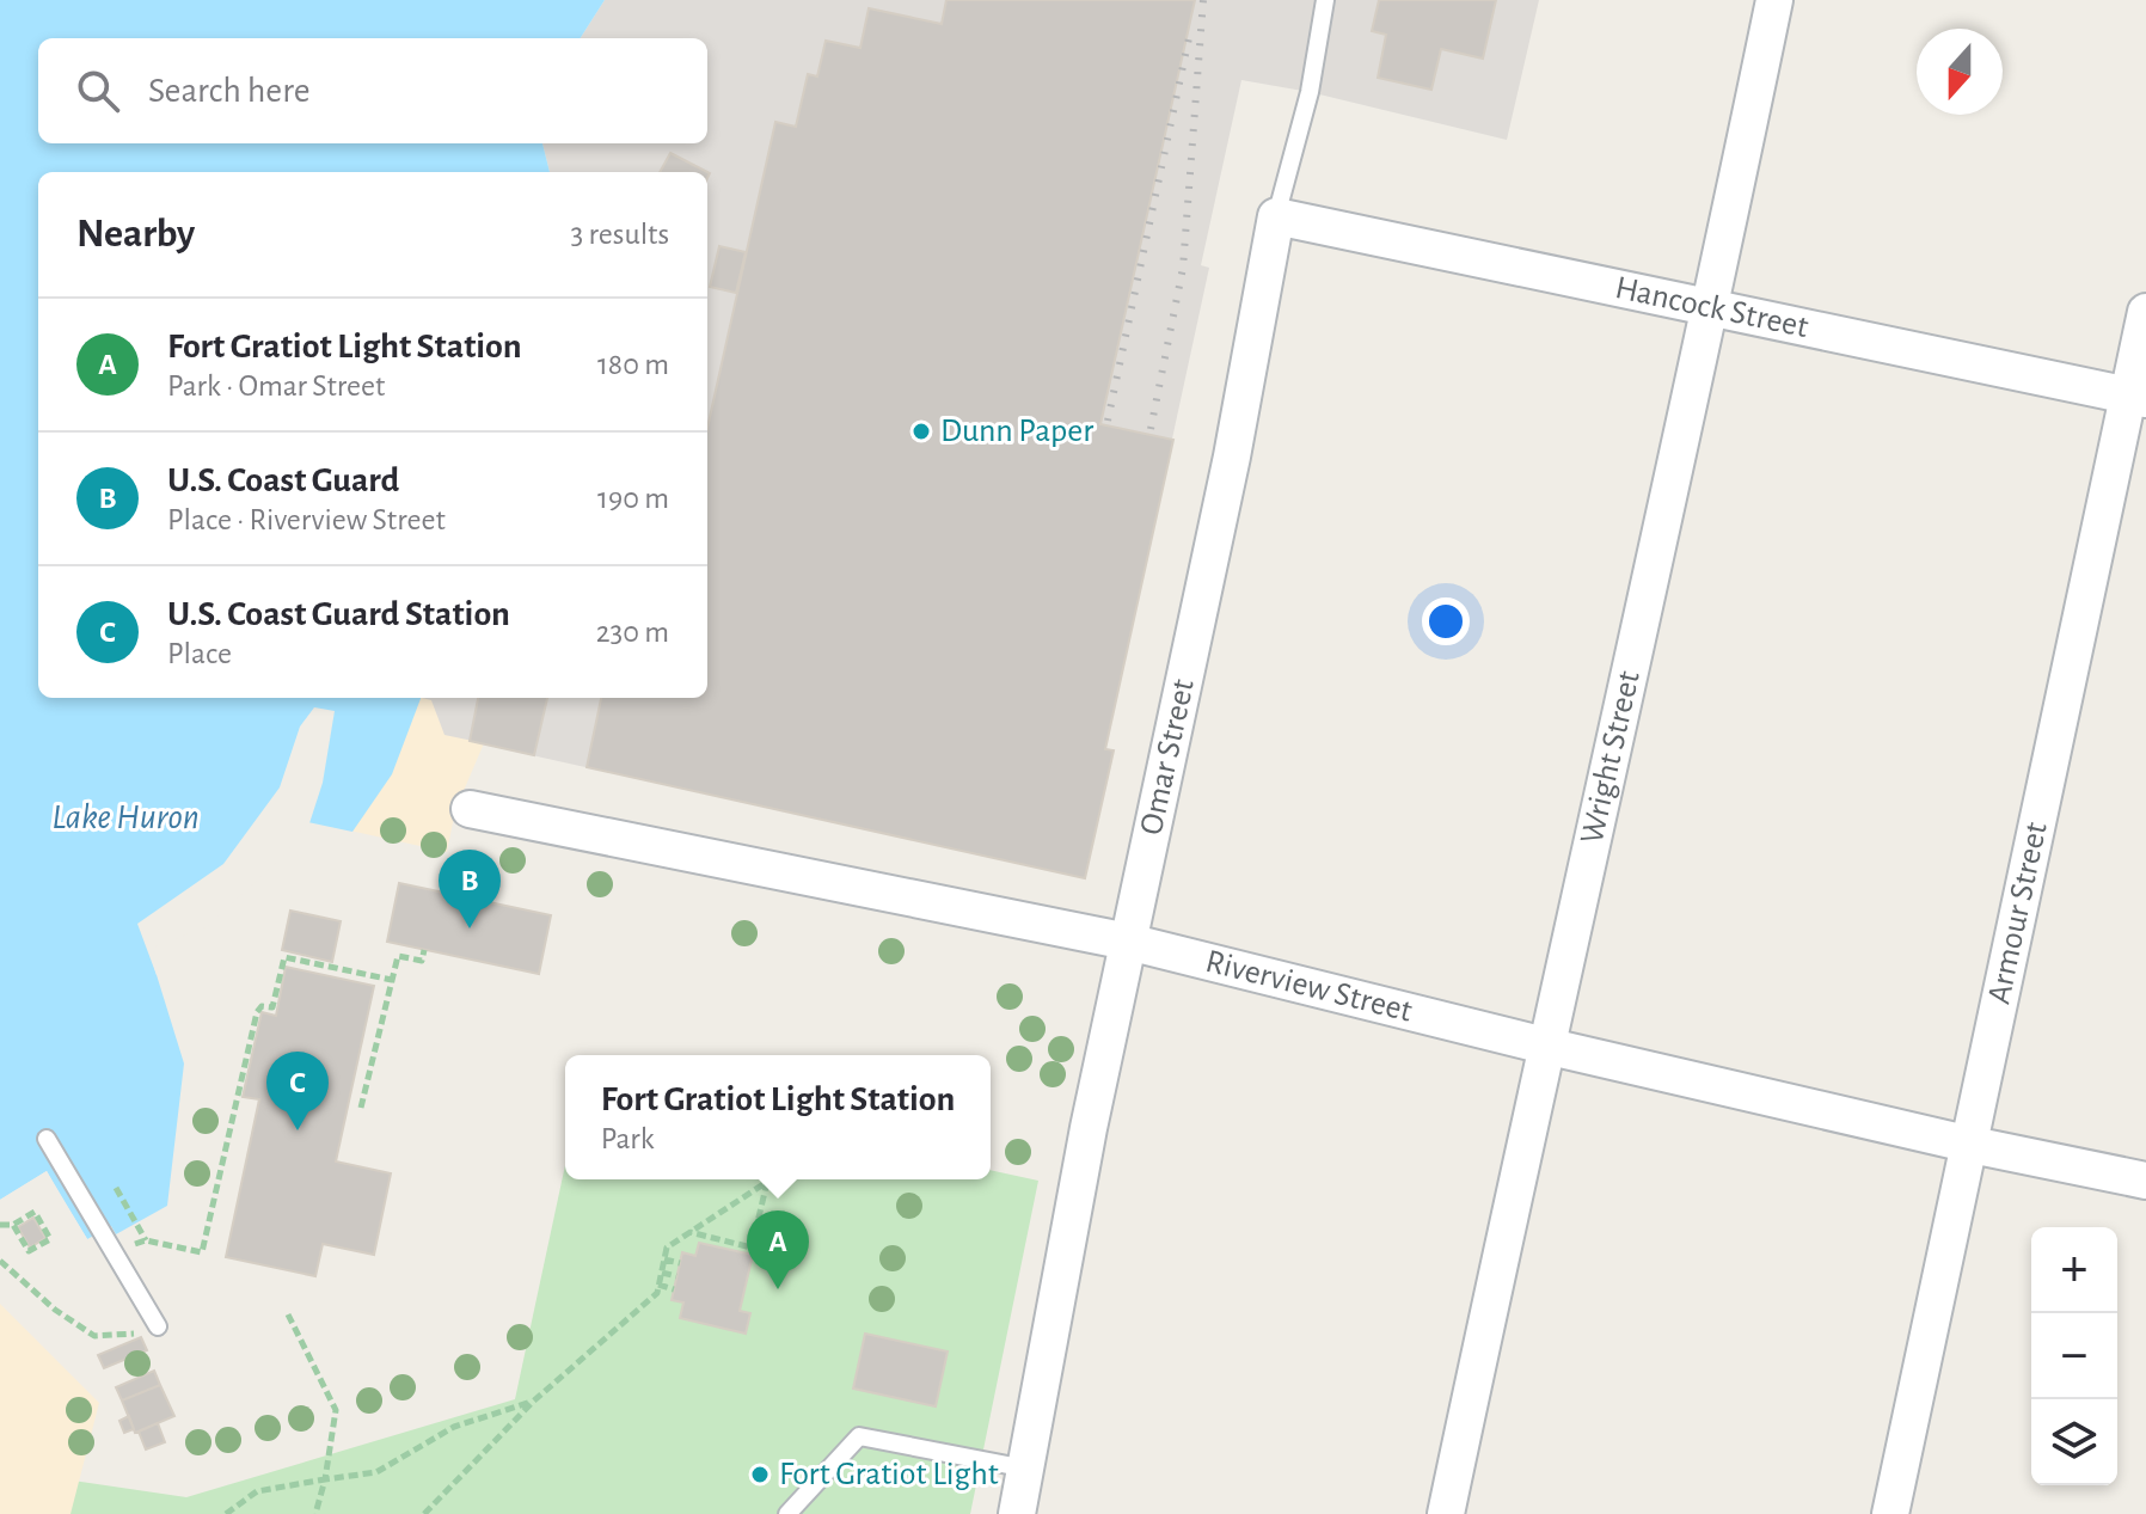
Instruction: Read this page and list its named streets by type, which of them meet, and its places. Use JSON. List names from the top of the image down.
{
  "streets": {
    "street": [
      "Hancock Street",
      "Omar Street",
      "Wright Street",
      "Armour Street",
      "Riverview Street"
    ]
  },
  "crossings": [
    ["Hancock Street", "Omar Street"],
    ["Hancock Street", "Wright Street"],
    ["Hancock Street", "Armour Street"],
    ["Omar Street", "Riverview Street"],
    ["Wright Street", "Riverview Street"],
    ["Armour Street", "Riverview Street"]
  ],
  "water": ["Lake Huron"],
  "places": ["Dunn Paper", "Fort Gratiot Light"],
  "north": "bottom",
  "page": {
    "search": "Search here",
    "heading": ["Nearby", "3 results"],
    "list": [
      {
        "mark": "A",
        "name": "Fort Gratiot Light Station",
        "note": "Park · Omar Street",
        "value": "180 m"
      },
      {
        "mark": "B",
        "name": "U.S. Coast Guard",
        "note": "Place · Riverview Street",
        "value": "190 m"
      },
      {
        "mark": "C",
        "name": "U.S. Coast Guard Station",
        "note": "Place",
        "value": "230 m"
      }
    ],
    "pins": ["B", "C", "A"],
    "popup": ["Fort Gratiot Light Station", "Park"],
    "map_buttons": ["+", "−"]
  }
}
